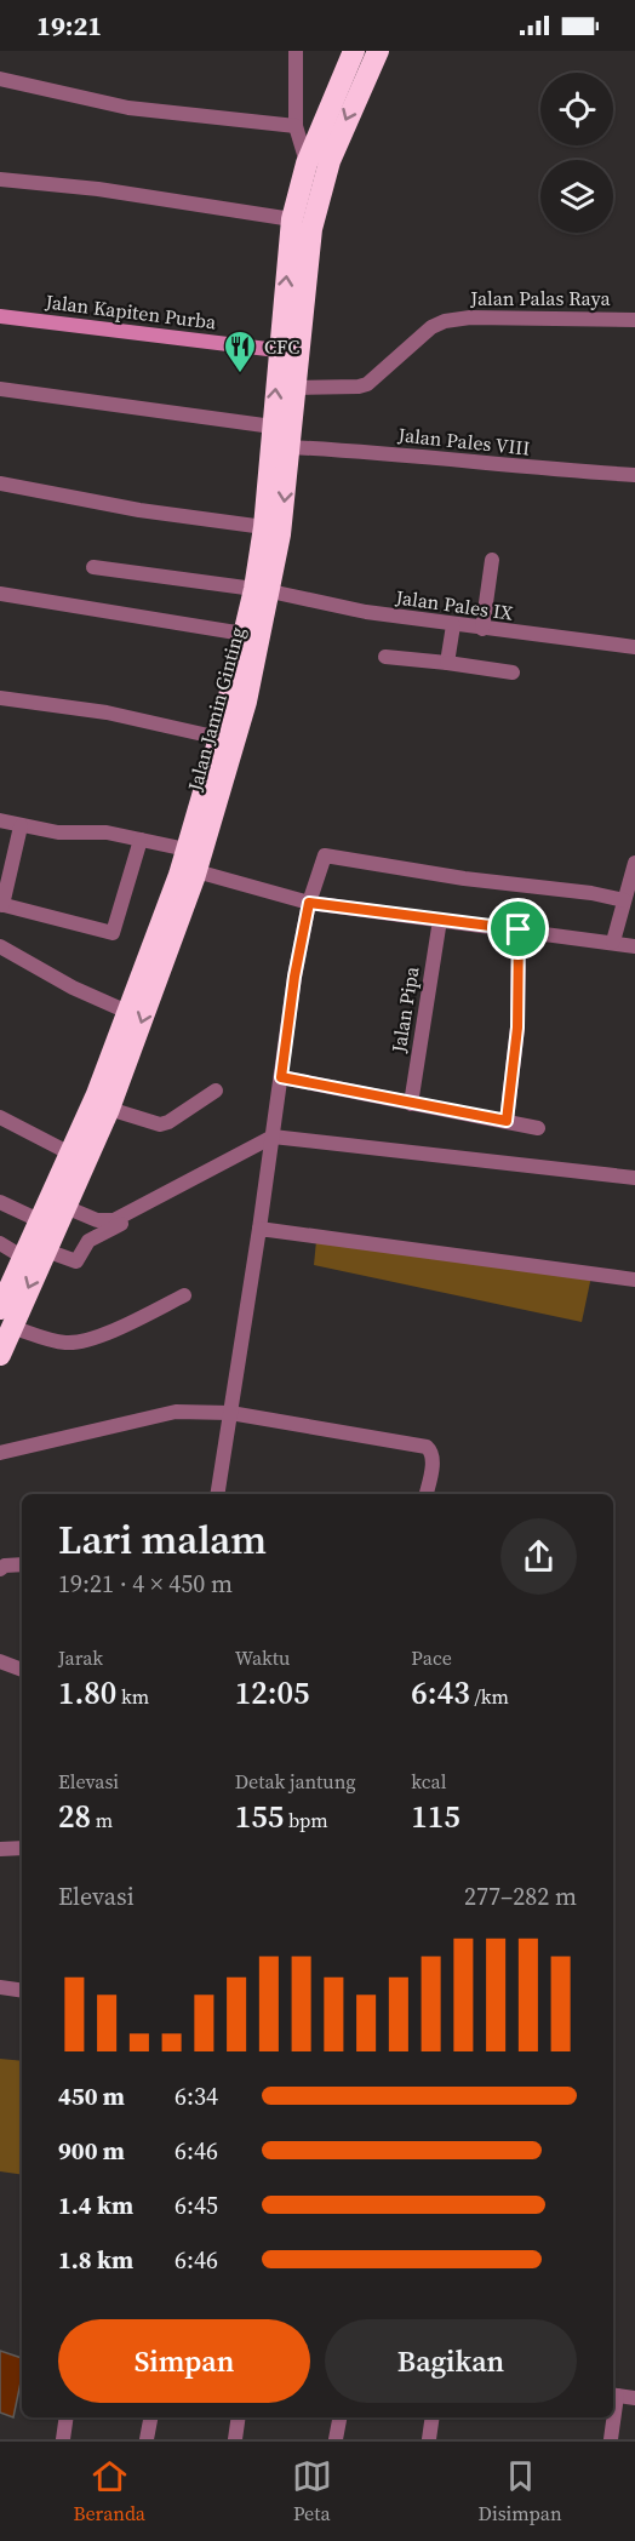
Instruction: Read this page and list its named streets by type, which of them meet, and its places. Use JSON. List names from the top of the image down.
{
  "streets": {
    "highway": ["Jalan Jamin Ginting"],
    "street": [
      "Jalan Palas Raya",
      "Jalan Kapiten Purba",
      "Jalan Pales VIII",
      "Jalan Pales IX",
      "Jalan Pipa"
    ]
  },
  "crossings": [
    ["Jalan Palas Raya", "Jalan Jamin Ginting"],
    ["Jalan Kapiten Purba", "Jalan Jamin Ginting"],
    ["Jalan Pales VIII", "Jalan Jamin Ginting"],
    ["Jalan Pales IX", "Jalan Jamin Ginting"]
  ],
  "places": {
    "restaurant": ["CFC"]
  },
  "page": {
    "status": "19:21",
    "heading": ["Lari malam", "19:21 · 4 × 450 m"],
    "stats": [
      ["Jarak", "1.80 km"],
      ["Waktu", "12:05"],
      ["Pace", "6:43 /km"],
      ["Elevasi", "28 m"],
      ["Detak jantung", "155 bpm"],
      ["kcal", "115"]
    ],
    "chart": ["Elevasi", "277–282 m"],
    "list": [
      {
        "name": "450 m",
        "note": "6:34"
      },
      {
        "name": "900 m",
        "note": "6:46"
      },
      {
        "name": "1.4 km",
        "note": "6:45"
      },
      {
        "name": "1.8 km",
        "note": "6:46"
      }
    ],
    "buttons": ["Simpan", "Bagikan"],
    "tabs": ["Beranda", "Peta", "Disimpan"]
  }
}
